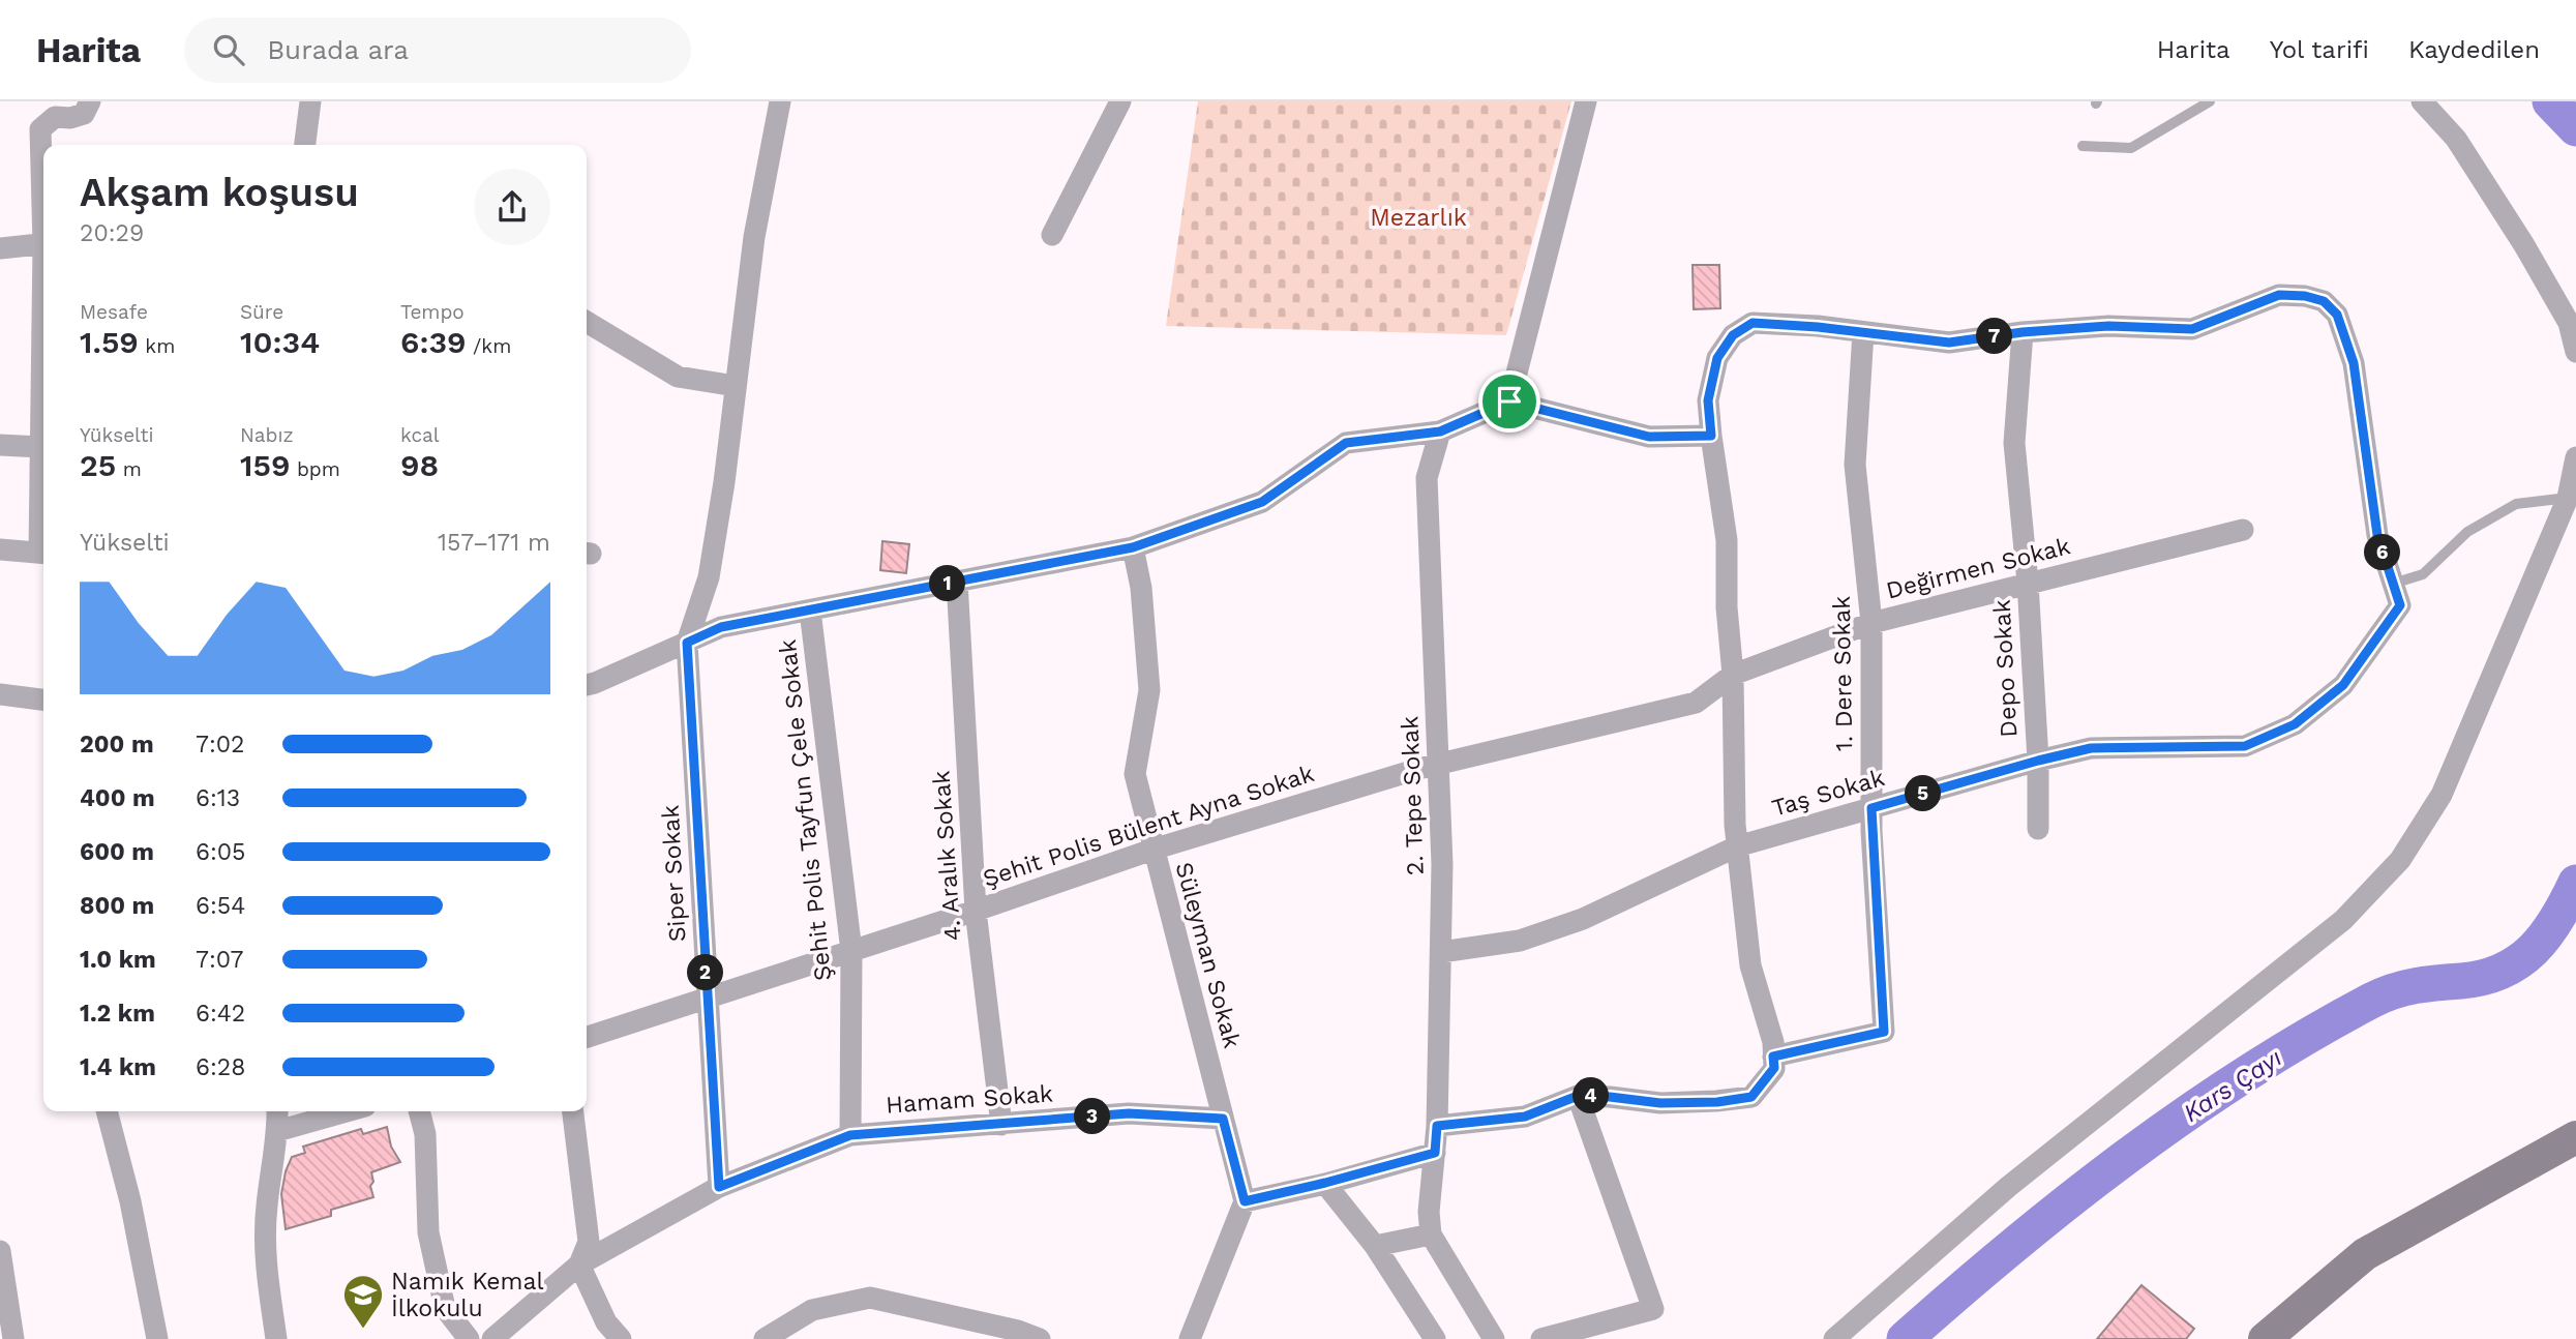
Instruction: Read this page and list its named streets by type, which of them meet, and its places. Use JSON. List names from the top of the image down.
{
  "streets": {
    "street": [
      "Değirmen Sokak",
      "Depo Sokak",
      "1. Dere Sokak",
      "Taş Sokak",
      "2. Tepe Sokak",
      "Şehit Polis Tayfun Çele Sokak",
      "Şehit Polis Bülent Ayna Sokak",
      "4. Aralık Sokak",
      "Siper Sokak",
      "Süleyman Sokak",
      "Hamam Sokak"
    ]
  },
  "crossings": [
    ["Değirmen Sokak", "Depo Sokak"],
    ["Değirmen Sokak", "1. Dere Sokak"],
    ["Değirmen Sokak", "Şehit Polis Bülent Ayna Sokak"],
    ["Depo Sokak", "Taş Sokak"],
    ["1. Dere Sokak", "Taş Sokak"],
    ["Taş Sokak", "2. Tepe Sokak"],
    ["2. Tepe Sokak", "Şehit Polis Bülent Ayna Sokak"],
    ["Şehit Polis Tayfun Çele Sokak", "Şehit Polis Bülent Ayna Sokak"],
    ["Şehit Polis Tayfun Çele Sokak", "Hamam Sokak"],
    ["Şehit Polis Bülent Ayna Sokak", "4. Aralık Sokak"],
    ["Şehit Polis Bülent Ayna Sokak", "Siper Sokak"],
    ["Şehit Polis Bülent Ayna Sokak", "Süleyman Sokak"],
    ["4. Aralık Sokak", "Hamam Sokak"],
    ["Siper Sokak", "Hamam Sokak"],
    ["Süleyman Sokak", "Hamam Sokak"]
  ],
  "water": ["Kars Çayı"],
  "parks": ["Mezarlık"],
  "places": {
    "school or university": ["Namık Kemal İlkokulu"]
  },
  "page": {
    "header": "Harita",
    "search": "Burada ara",
    "nav": ["Harita", "Yol tarifi", "Kaydedilen"],
    "heading": ["Akşam koşusu", "20:29"],
    "stats": [
      ["Mesafe", "1.59 km"],
      ["Süre", "10:34"],
      ["Tempo", "6:39 /km"],
      ["Yükselti", "25 m"],
      ["Nabız", "159 bpm"],
      ["kcal", "98"]
    ],
    "pins": [
      "7",
      "6",
      "1",
      "5",
      "2",
      "4",
      "3"
    ],
    "chart": ["Yükselti", "157–171 m"],
    "list": [
      {
        "name": "200 m",
        "note": "7:02"
      },
      {
        "name": "400 m",
        "note": "6:13"
      },
      {
        "name": "600 m",
        "note": "6:05"
      },
      {
        "name": "800 m",
        "note": "6:54"
      },
      {
        "name": "1.0 km",
        "note": "7:07"
      },
      {
        "name": "1.2 km",
        "note": "6:42"
      },
      {
        "name": "1.4 km",
        "note": "6:28"
      }
    ]
  }
}
